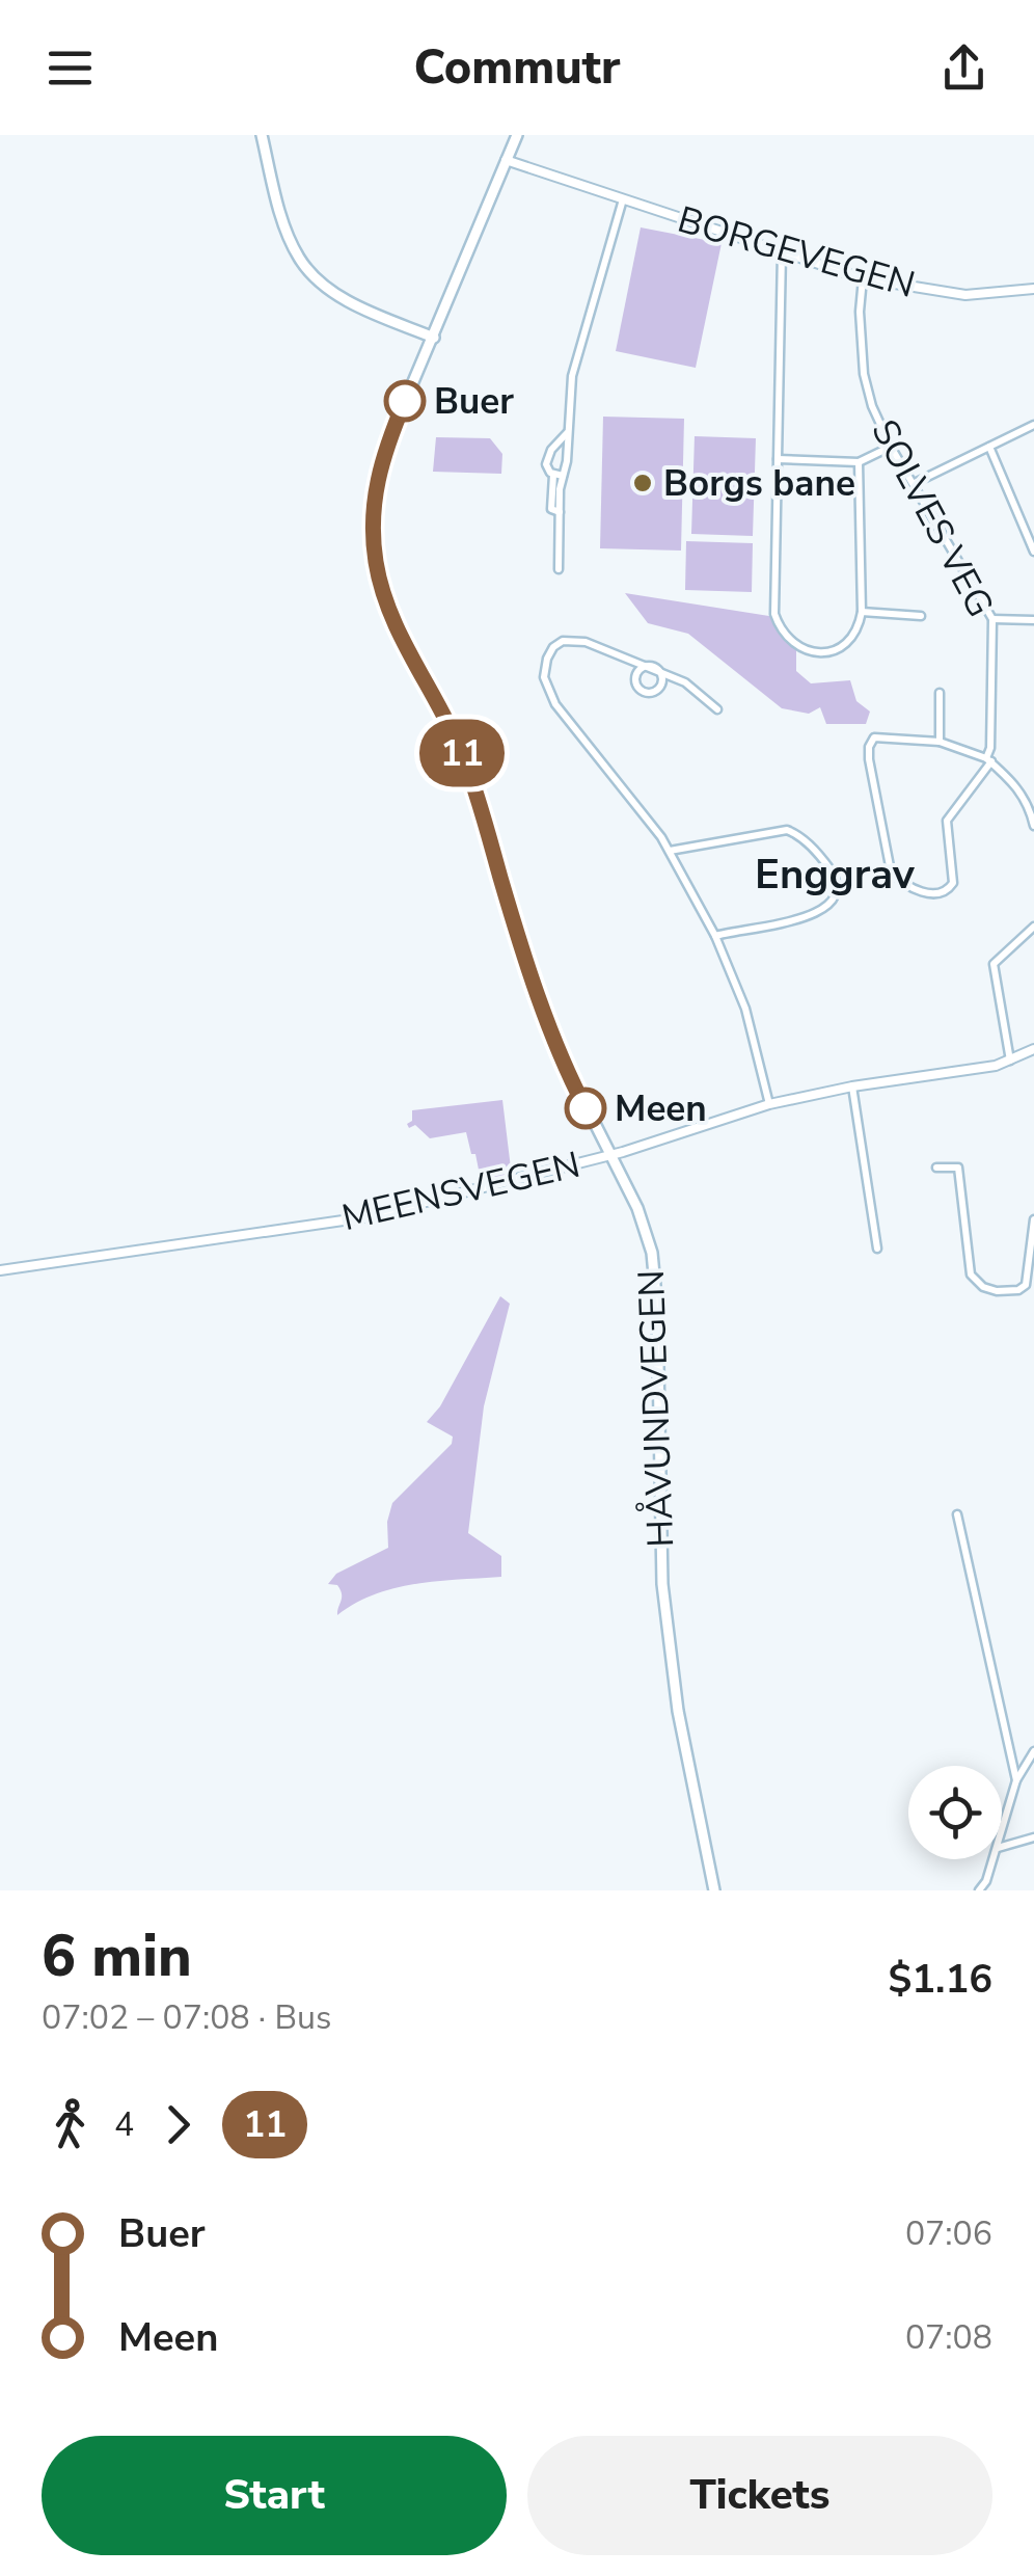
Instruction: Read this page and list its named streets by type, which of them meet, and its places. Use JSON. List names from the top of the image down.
{
  "streets": {
    "main road": ["HÅVUNDVEGEN"],
    "street": ["BORGEVEGEN", "SOLVES VEG", "MEENSVEGEN"]
  },
  "crossings": [
    ["BORGEVEGEN", "SOLVES VEG"],
    ["BORGEVEGEN", "HÅVUNDVEGEN"],
    ["MEENSVEGEN", "HÅVUNDVEGEN"]
  ],
  "districts": ["Enggrav"],
  "places": ["Buer", "Borgs bane", "Meen"],
  "lines": ["bus line 11"],
  "page": {
    "header": "Commutr",
    "on_map": "11",
    "heading": ["6 min", "07:02 – 07:08 · Bus", "$1.16"],
    "legs": ["4", "11"],
    "list": [
      {
        "name": "Buer",
        "value": "07:06"
      },
      {
        "name": "Meen",
        "value": "07:08"
      }
    ],
    "buttons": ["Start", "Tickets"]
  }
}
